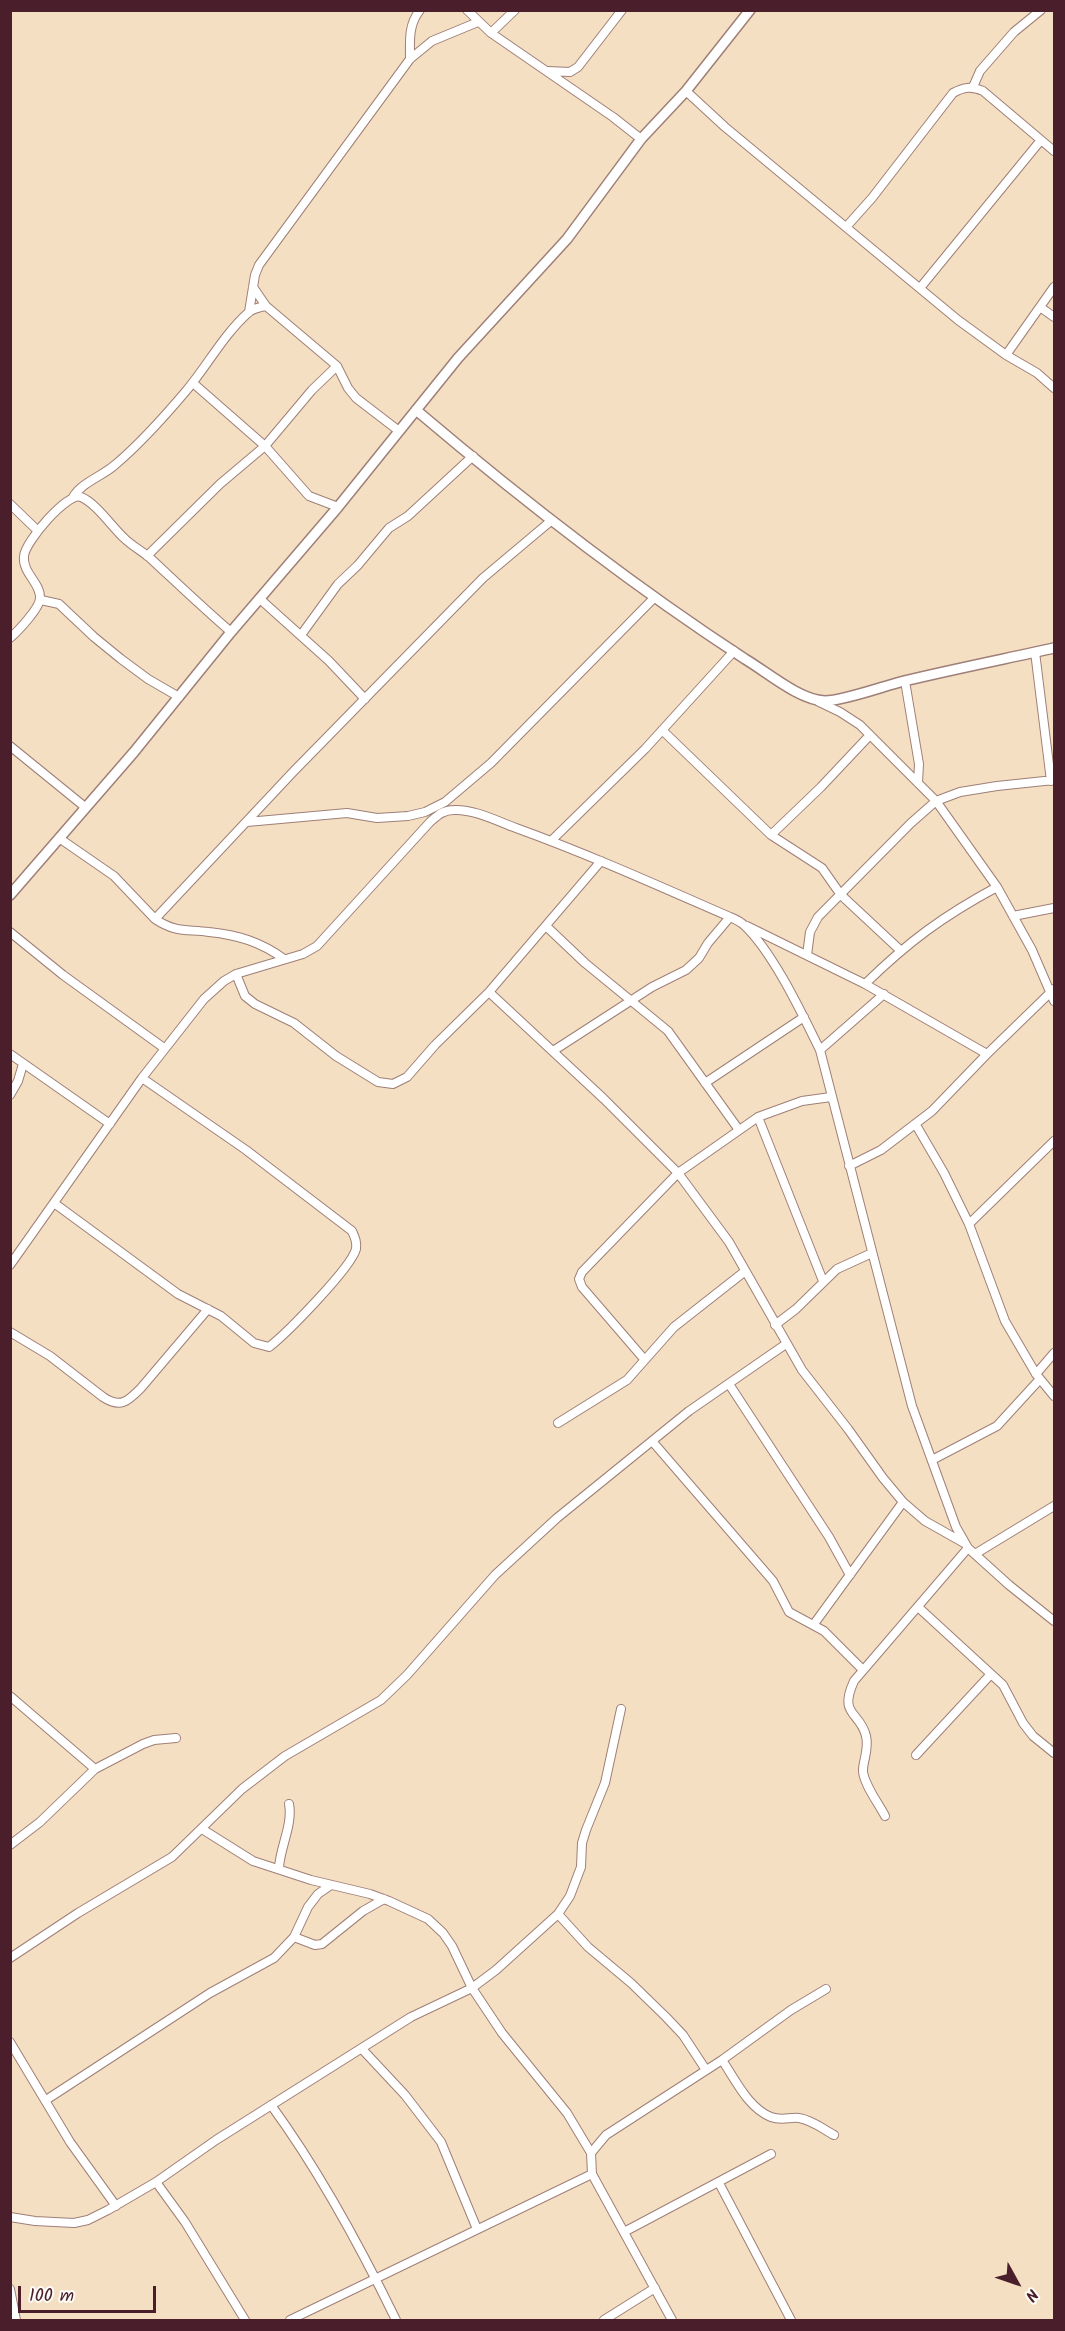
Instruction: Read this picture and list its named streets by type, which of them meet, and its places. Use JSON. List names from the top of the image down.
{
  "scale_bar": "100 m",
  "north": "bottom right"
}
